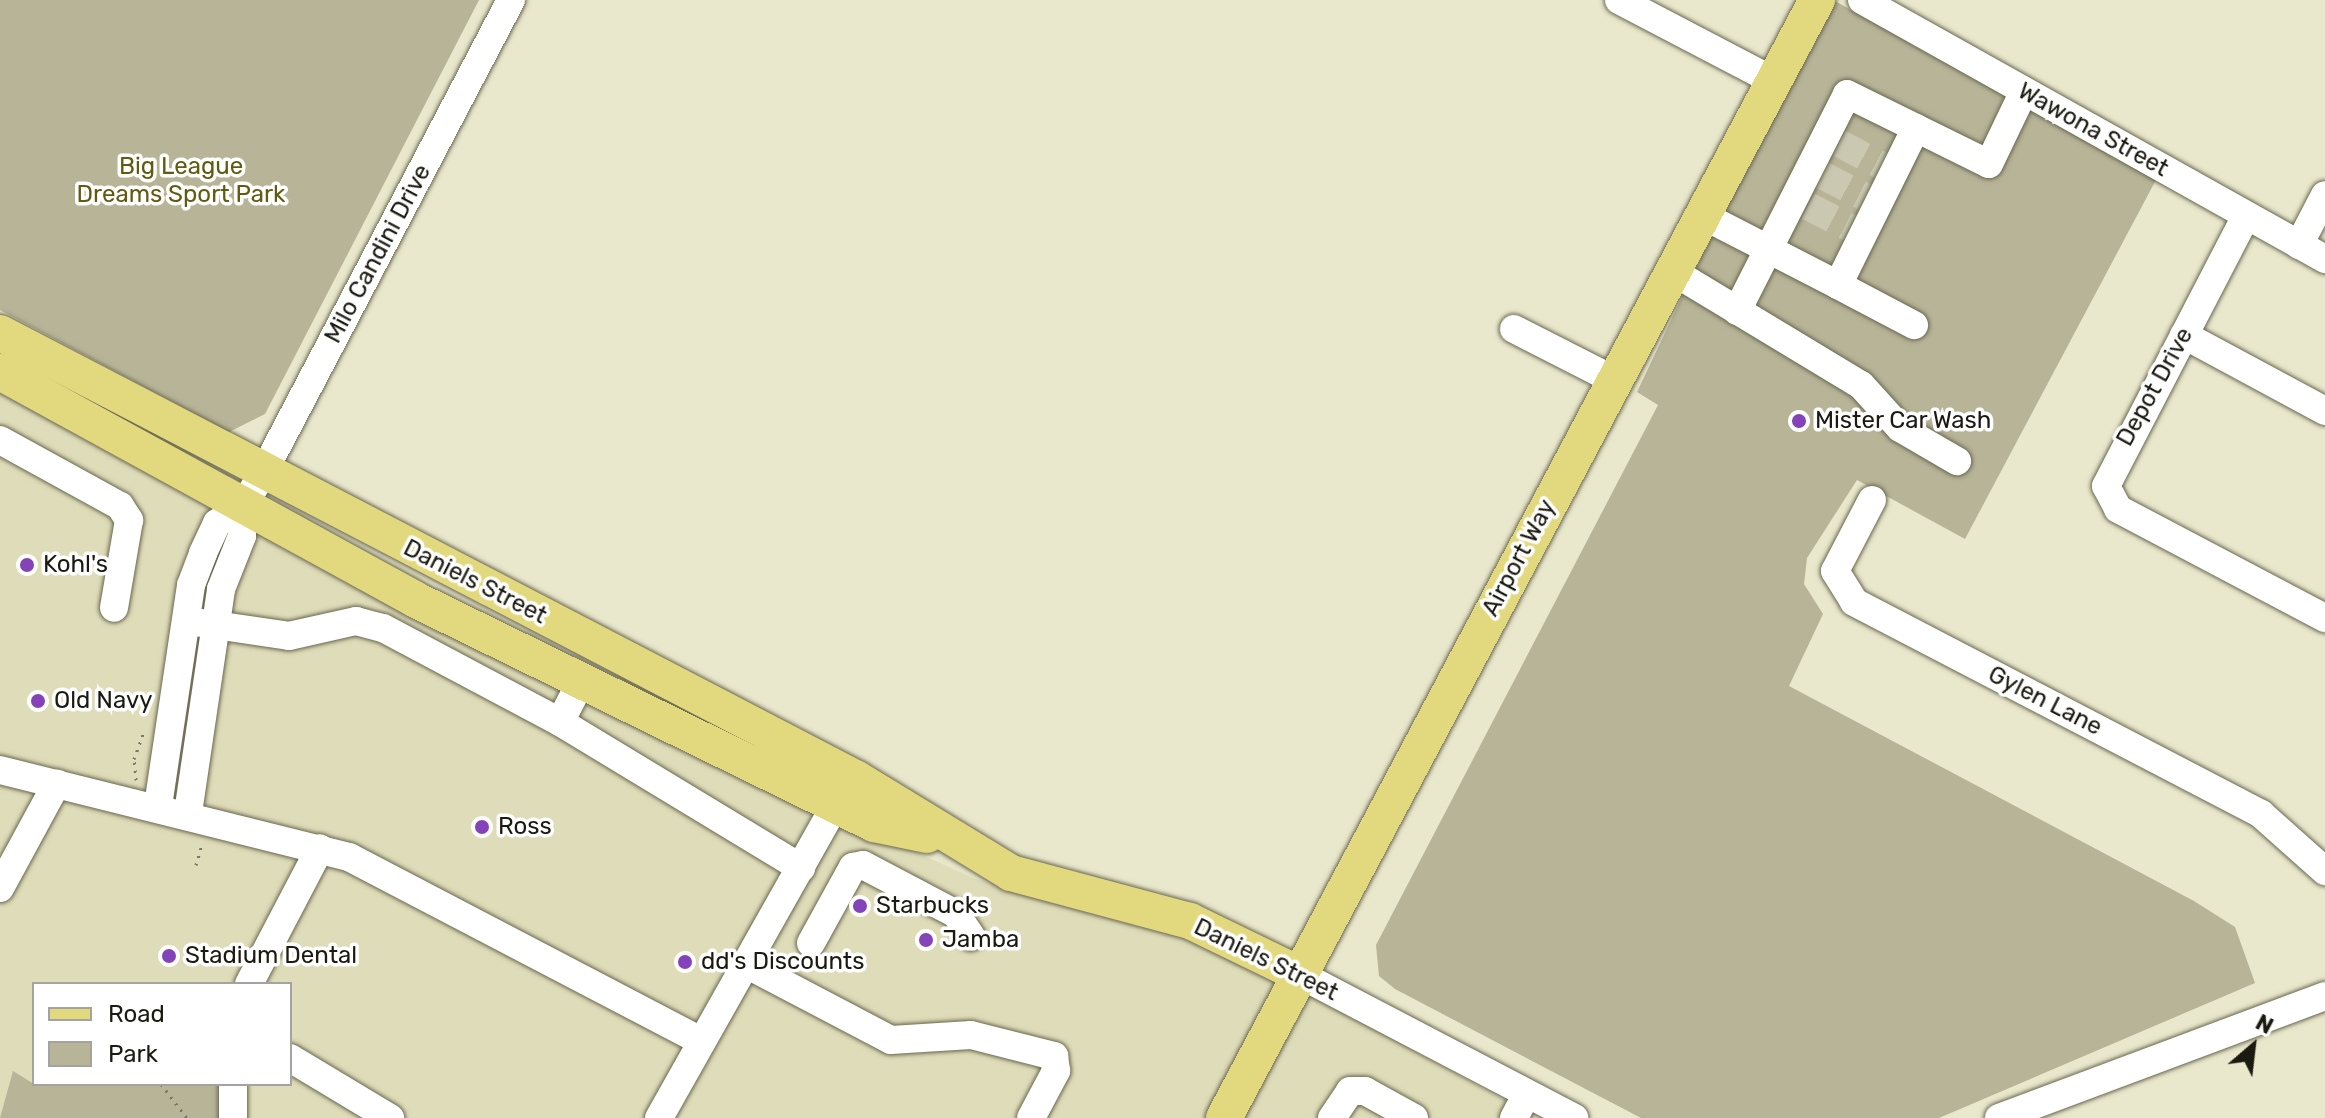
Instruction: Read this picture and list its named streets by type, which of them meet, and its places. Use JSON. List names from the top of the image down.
{
  "streets": {
    "main road": ["Airport Way", "Daniels Street"],
    "street": [
      "Wawona Street",
      "Milo Candini Drive",
      "Depot Drive",
      "Gylen Lane"
    ]
  },
  "crossings": [
    ["Wawona Street", "Depot Drive"],
    ["Milo Candini Drive", "Daniels Street"],
    ["Airport Way", "Daniels Street"]
  ],
  "parks": ["Big League Dreams Sport Park"],
  "places": [
    "Mister Car Wash",
    "Kohl's",
    "Old Navy",
    "Ross",
    "Starbucks",
    "Jamba",
    "Stadium Dental",
    "dd's Discounts"
  ],
  "legend": ["Road", "Park"],
  "north": "top right"
}
